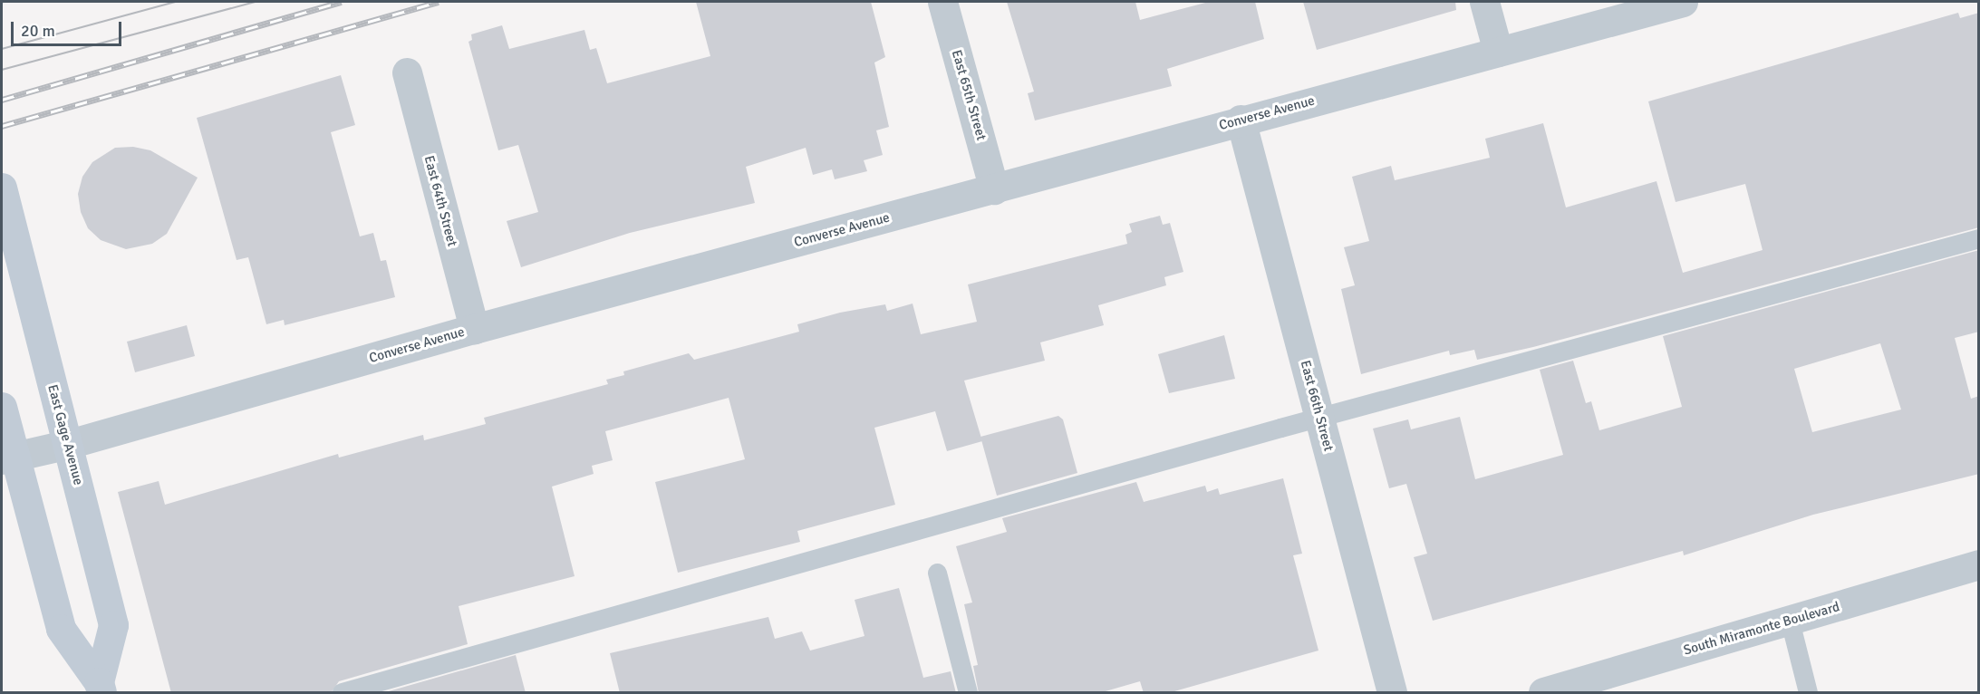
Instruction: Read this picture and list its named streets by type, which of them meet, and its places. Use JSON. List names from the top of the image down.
{
  "streets": {
    "main road": ["East Gage Avenue"],
    "street": [
      "East 65th Street",
      "Converse Avenue",
      "East 64th Street",
      "East 66th Street",
      "South Miramonte Boulevard"
    ]
  },
  "crossings": [
    ["East 65th Street", "Converse Avenue"],
    ["Converse Avenue", "East 64th Street"],
    ["Converse Avenue", "East 66th Street"],
    ["Converse Avenue", "East Gage Avenue"]
  ],
  "scale_bar": "20 m"
}
